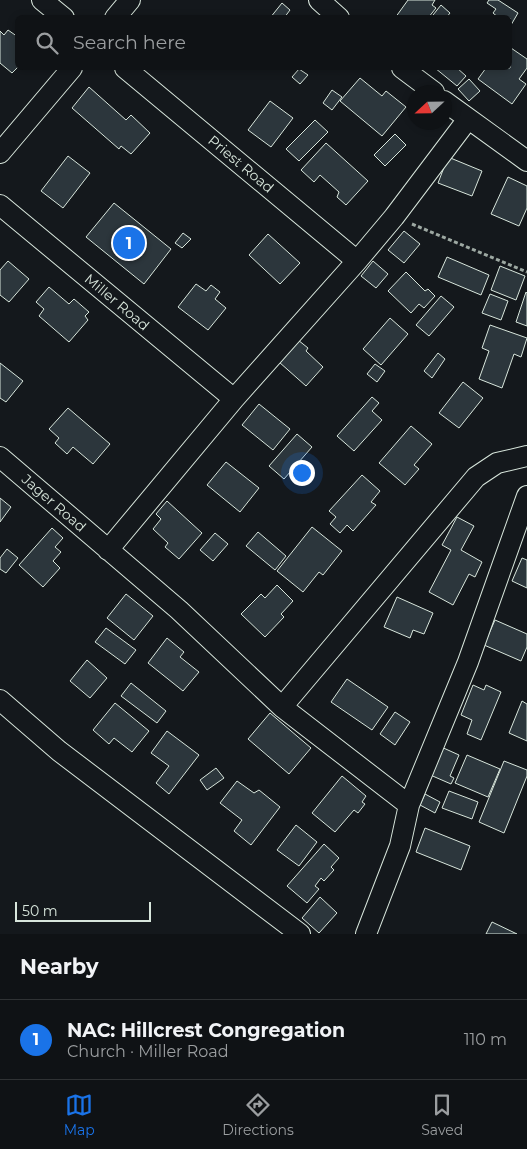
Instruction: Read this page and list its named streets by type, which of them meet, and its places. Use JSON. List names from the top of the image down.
{
  "streets": {
    "street": ["Priest Road", "Miller Road", "Jager Road"]
  },
  "scale_bar": "50 m",
  "north": "left",
  "page": {
    "search": "Search here",
    "pins": "1",
    "scale": "50 m",
    "heading": "Nearby",
    "list": [
      {
        "mark": "1",
        "name": "NAC: Hillcrest Congregation",
        "note": "Church · Miller Road",
        "value": "110 m"
      }
    ],
    "nav": ["Map", "Directions", "Saved"]
  }
}
